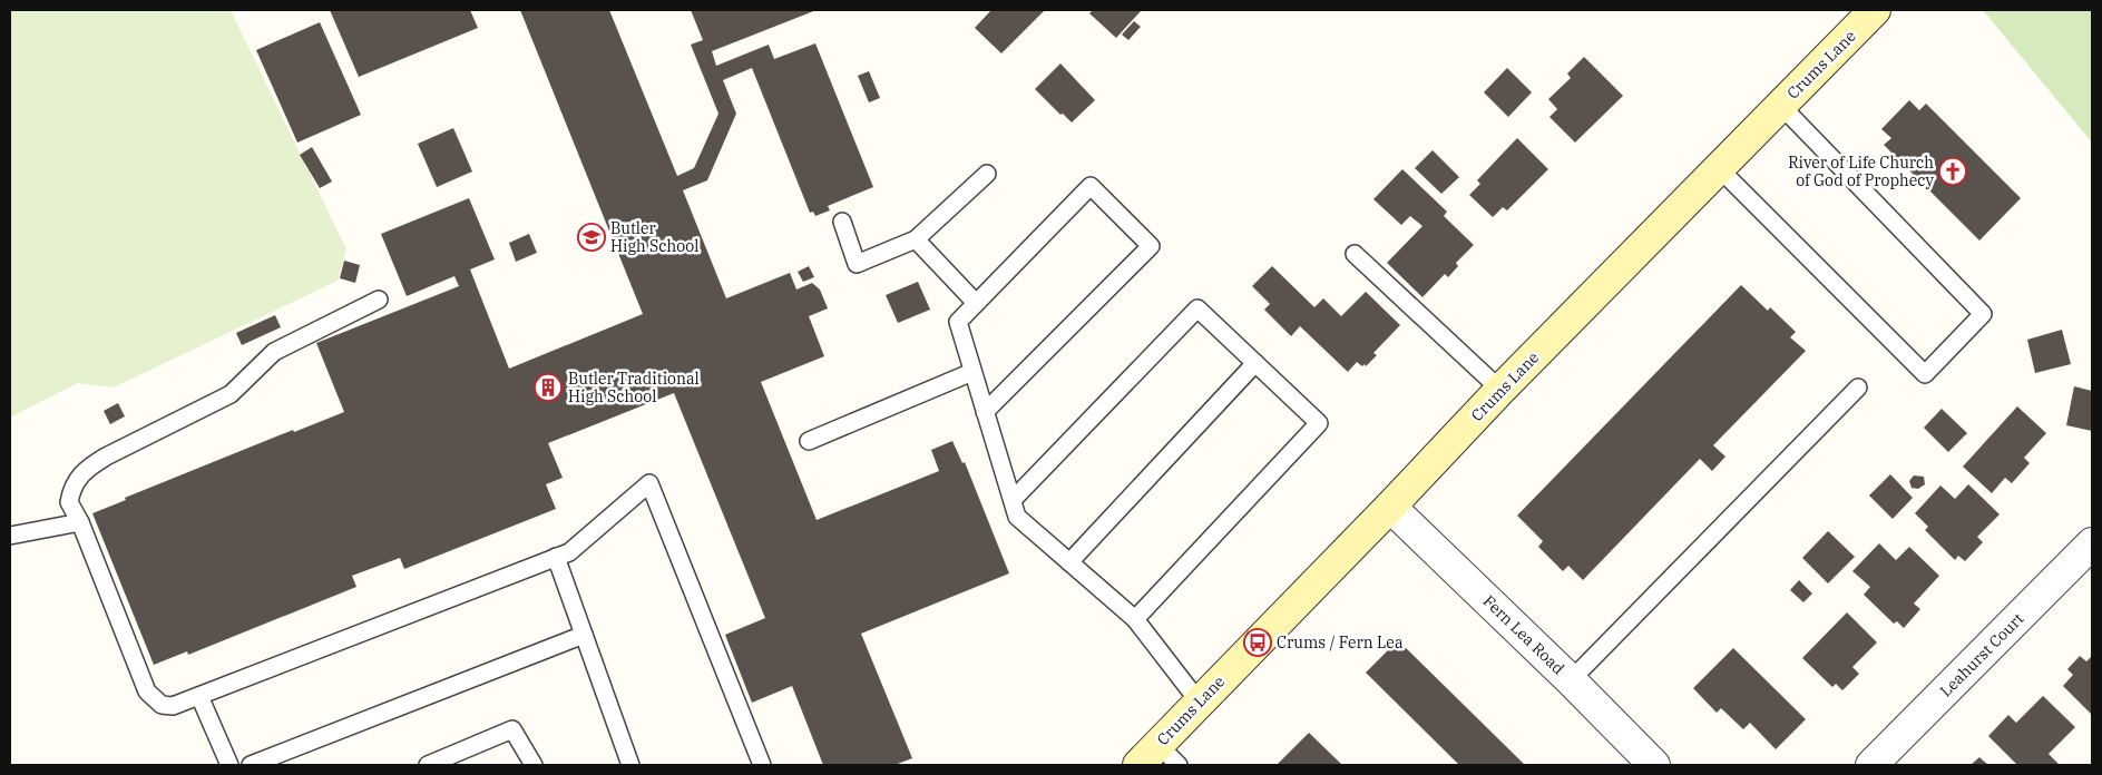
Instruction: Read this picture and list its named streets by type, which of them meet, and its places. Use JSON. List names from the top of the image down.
{
  "streets": {
    "main road": ["Crums Lane"],
    "street": ["Fern Lea Road", "Leahurst Court"]
  },
  "crossings": [
    ["Crums Lane", "Fern Lea Road"]
  ],
  "places": {
    "church": ["River of Life Church of God of Prophecy"],
    "school or university": ["Butler High School"],
    "building": ["Butler Traditional High School"],
    "bus stop": ["Crums / Fern Lea"]
  }
}
